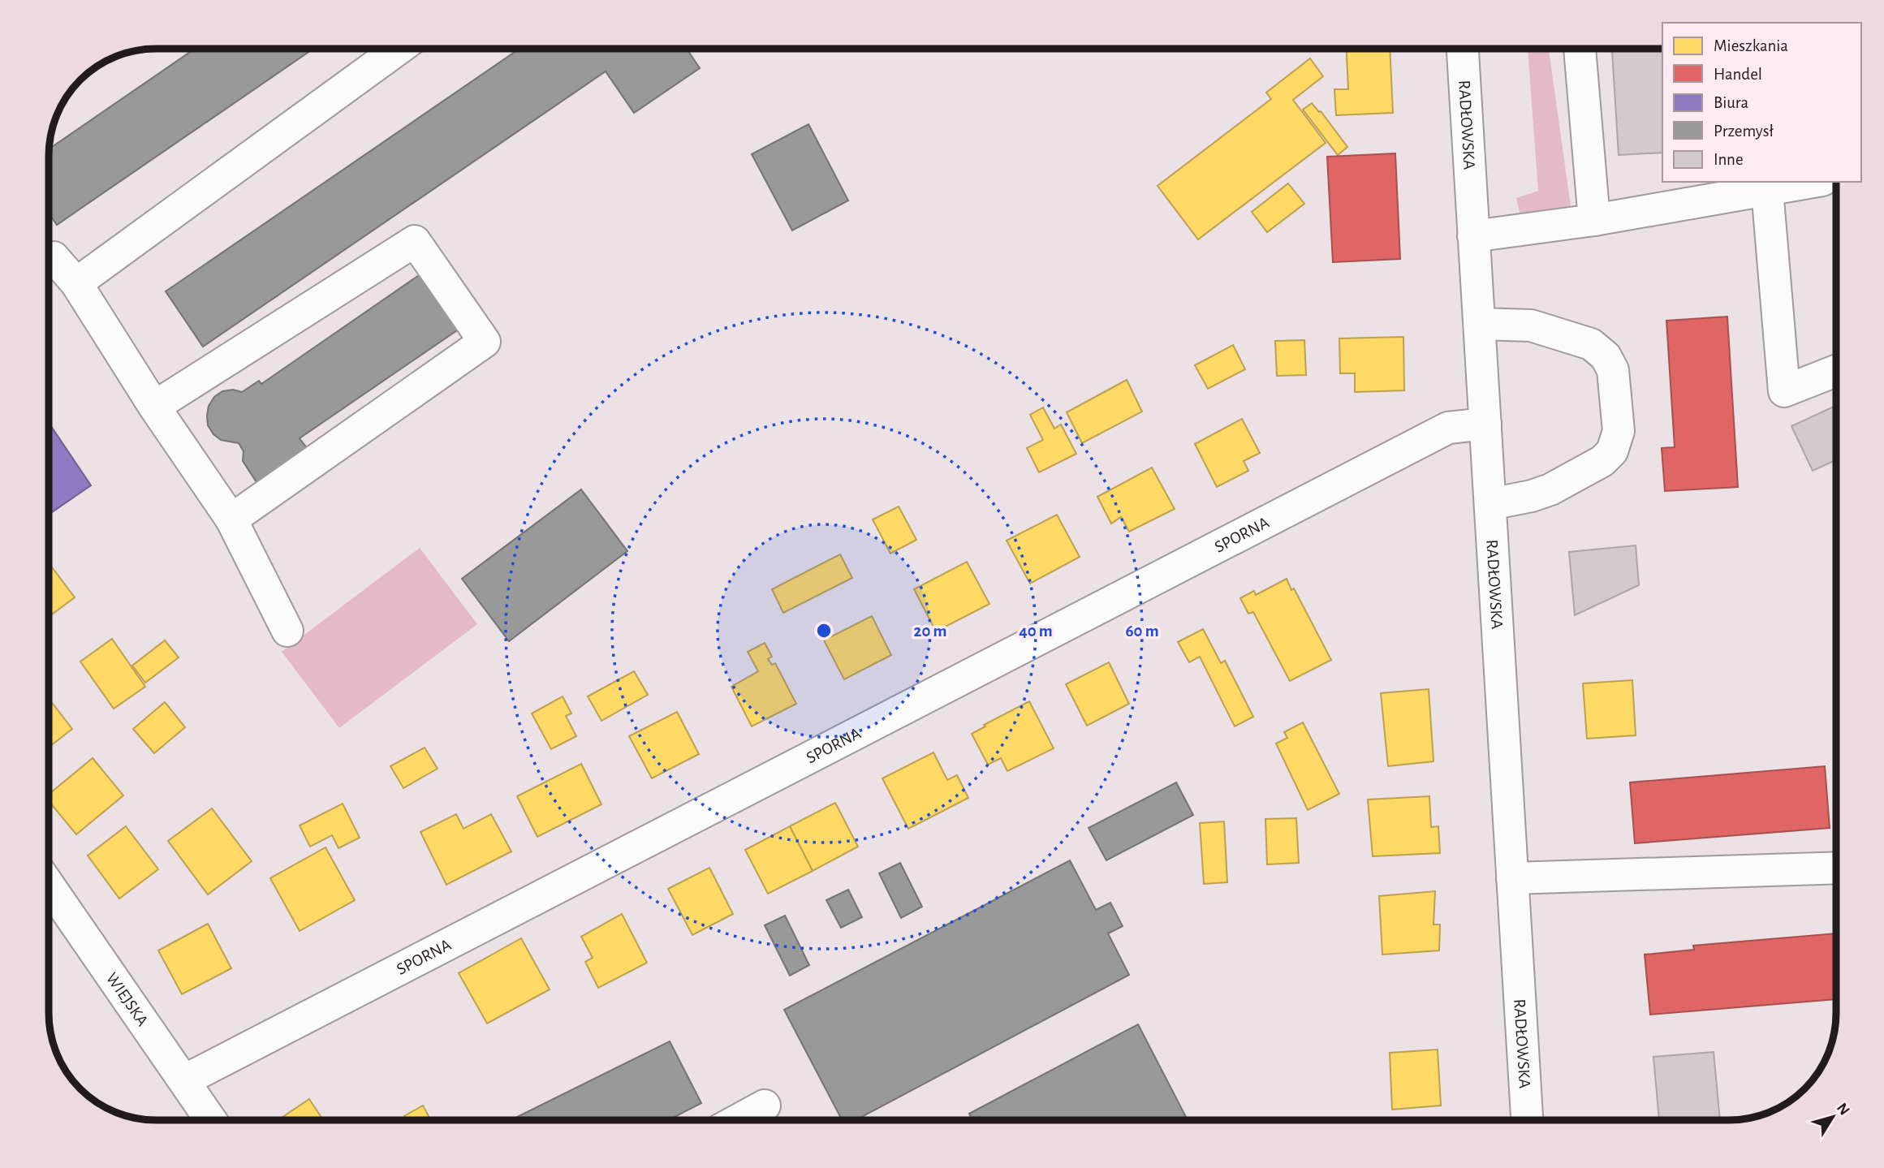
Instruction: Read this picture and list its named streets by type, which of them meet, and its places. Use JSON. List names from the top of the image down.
{
  "streets": {
    "street": ["RADŁOWSKA", "SPORNA", "WIEJSKA"]
  },
  "crossings": [
    ["RADŁOWSKA", "SPORNA"],
    ["SPORNA", "WIEJSKA"]
  ],
  "legend": [
    "Mieszkania",
    "Handel",
    "Biura",
    "Przemysł",
    "Inne"
  ],
  "north": "top right",
  "rings": ["20 m", "40 m", "60 m"]
}
